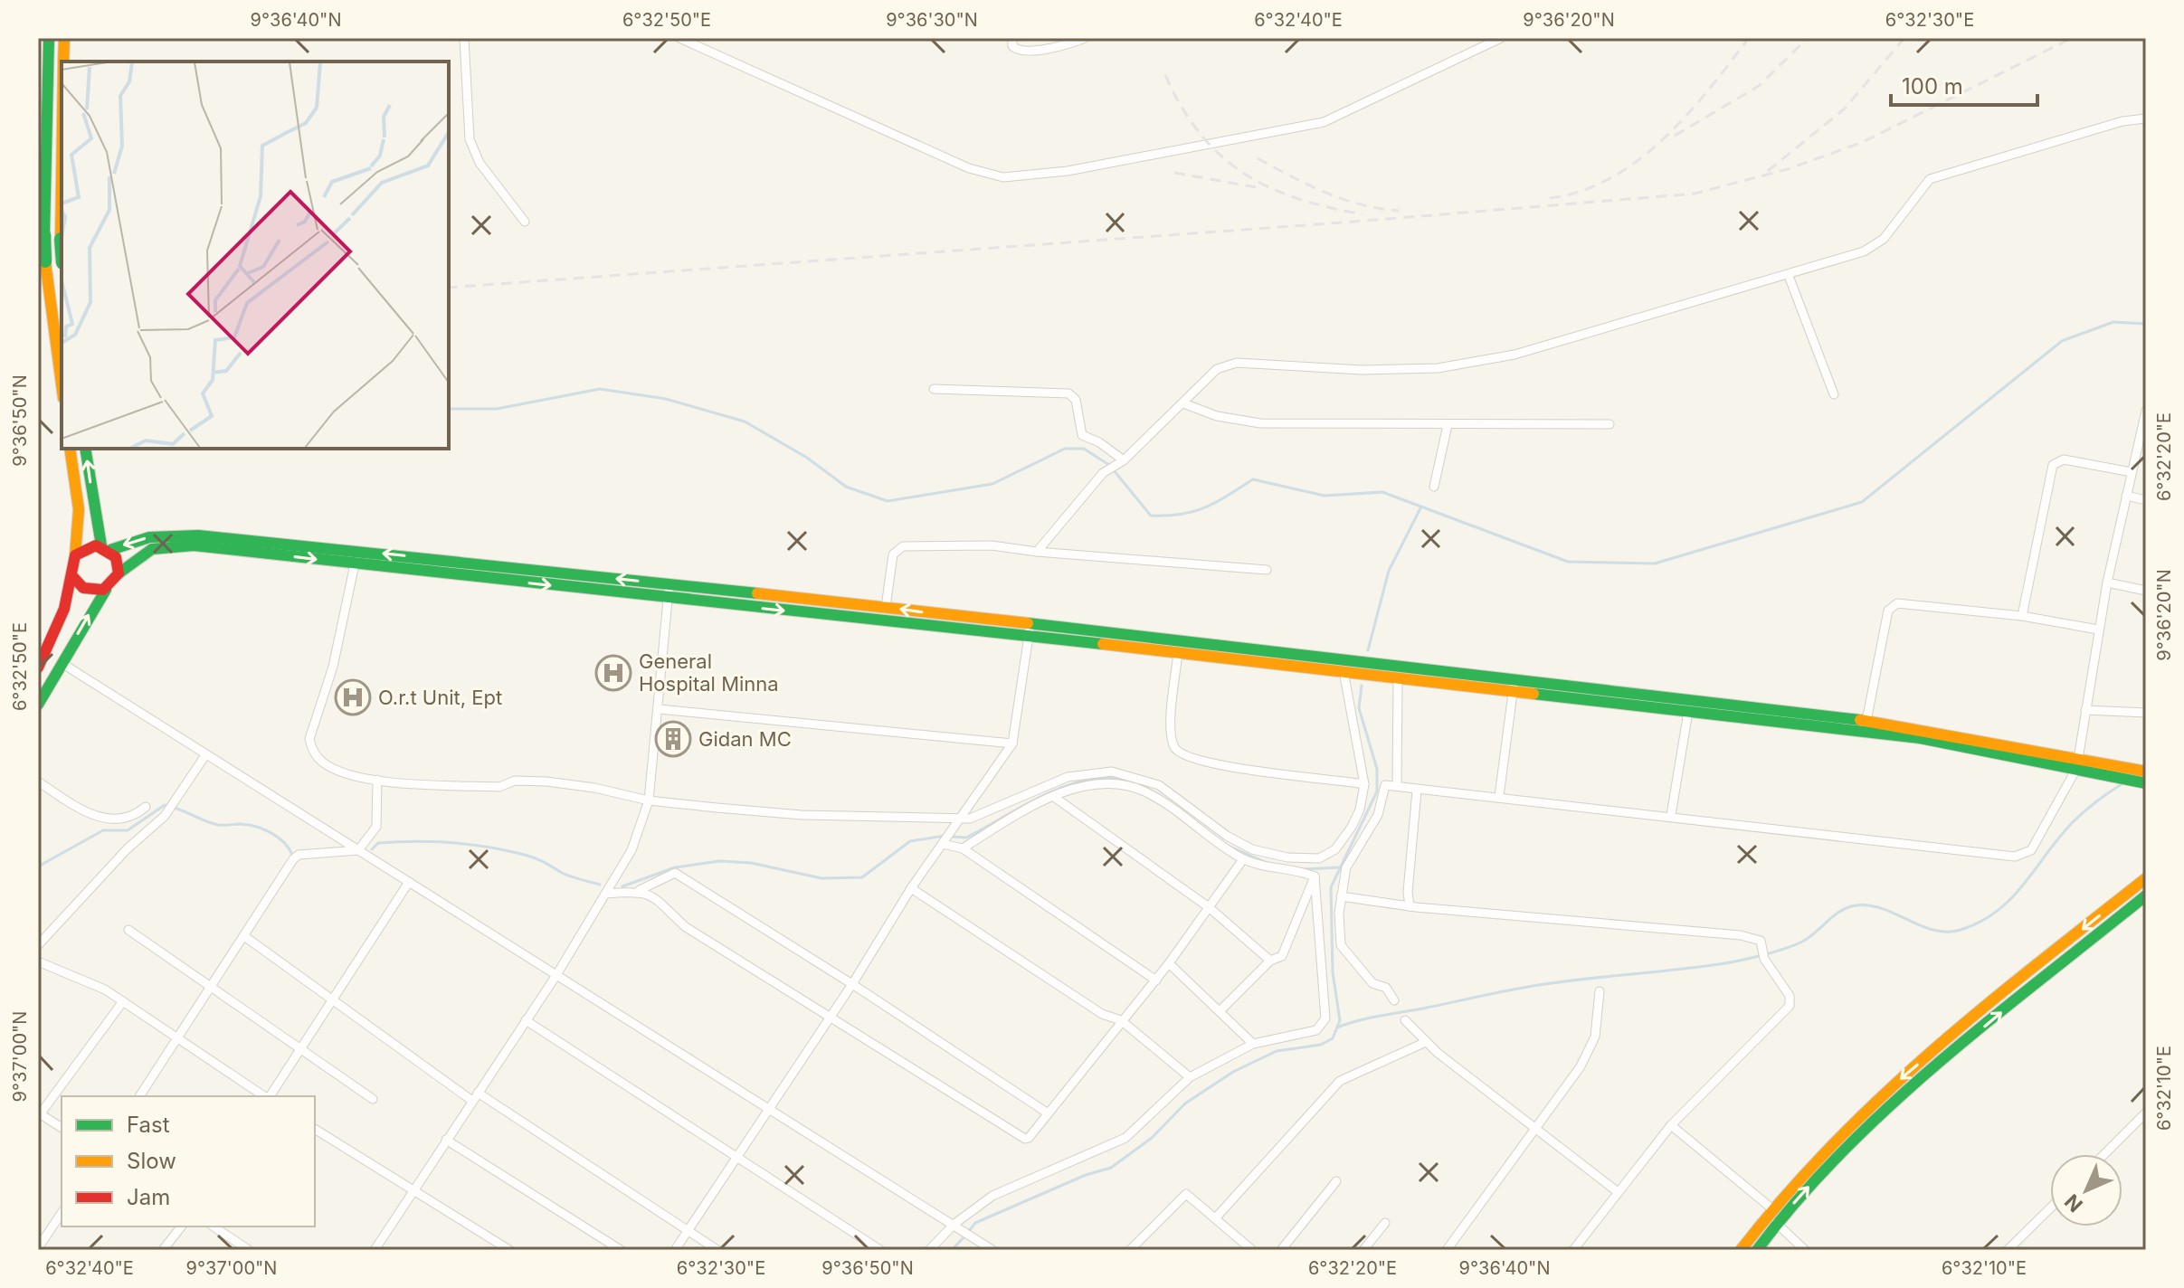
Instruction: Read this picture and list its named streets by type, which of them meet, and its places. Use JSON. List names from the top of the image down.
{
  "places": {
    "hospital": ["General Hospital Minna", "O.r.t Unit, Ept"],
    "building": ["Gidan MC"]
  },
  "legend": ["Fast", "Slow", "Jam"],
  "scale_bar": "100 m",
  "north": "bottom left",
  "coordinates": [
    "9°36'40\"N",
    "6°32'50\"E",
    "9°36'30\"N",
    "6°32'40\"E",
    "9°36'20\"N",
    "6°32'30\"E",
    "9°36'50\"N",
    "6°32'20\"E",
    "9°37'00\"N",
    "6°32'10\"E"
  ]
}
